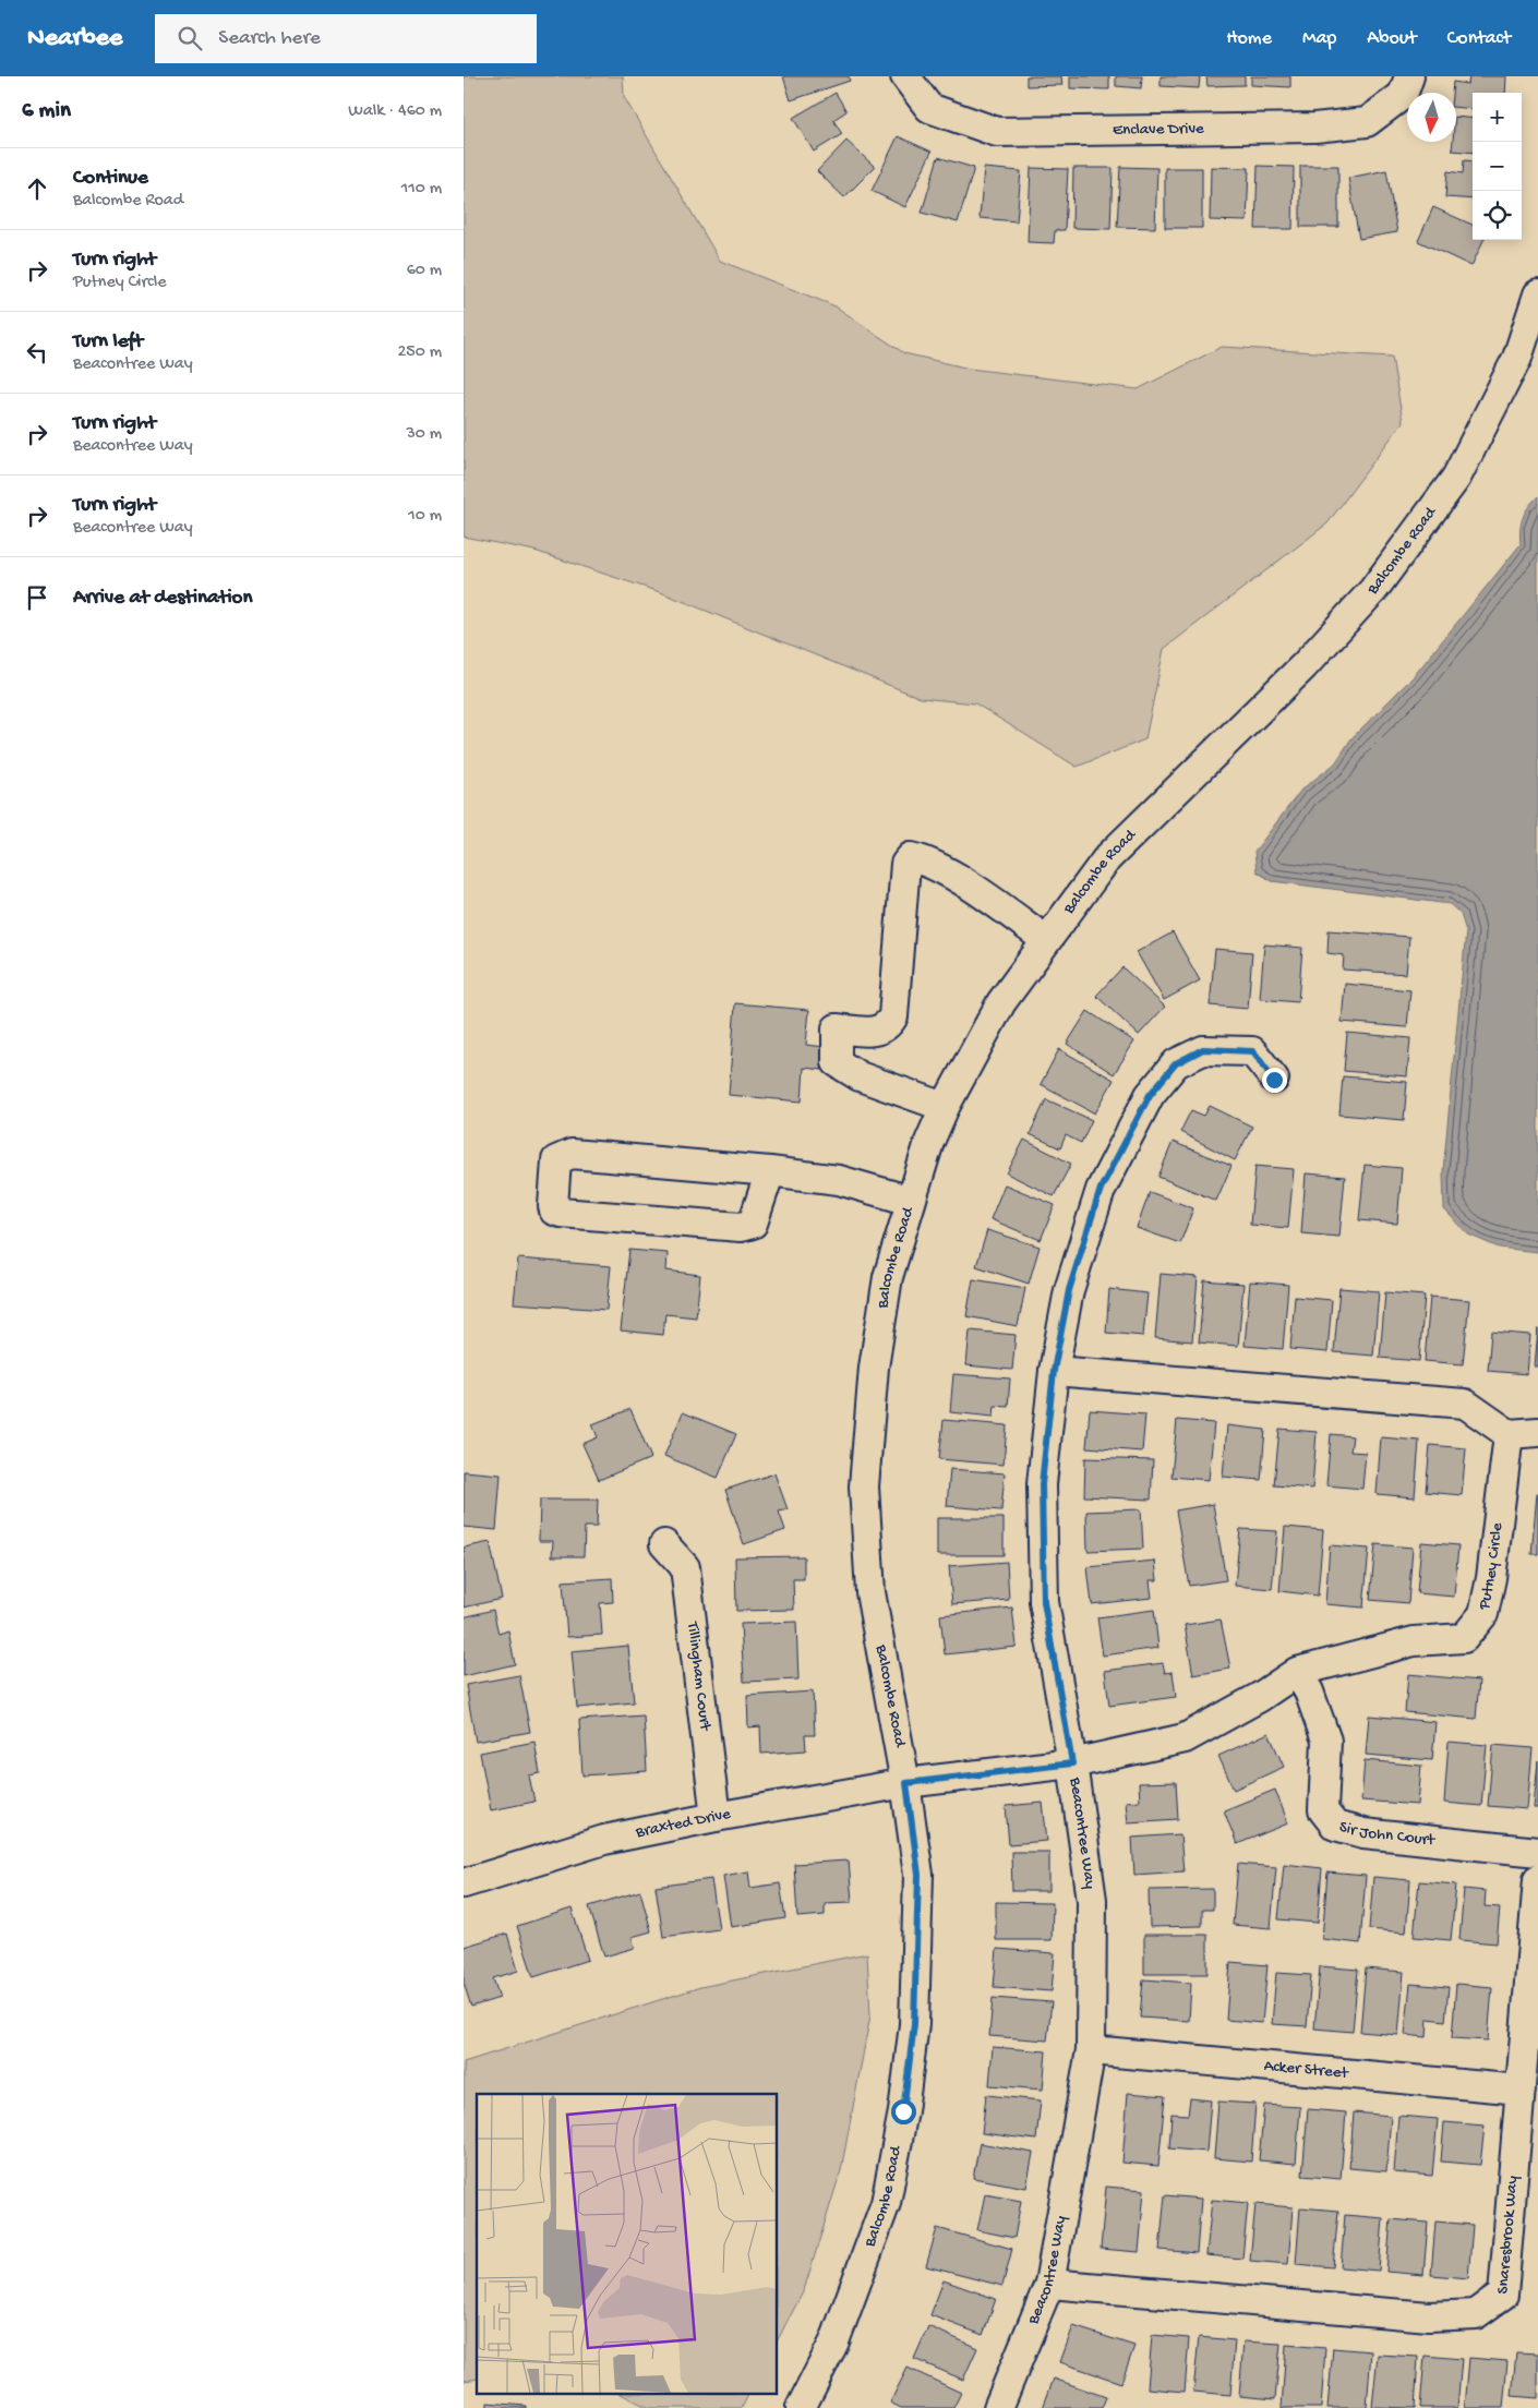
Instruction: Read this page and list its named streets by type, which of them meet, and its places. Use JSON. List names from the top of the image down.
{
  "streets": {
    "street": [
      "Enclave Drive",
      "Balcombe Road",
      "Putney Circle",
      "Tillingham Court",
      "Braxted Drive",
      "Sir John Court",
      "Beacontree Way",
      "Acker Street",
      "Snaresbrook Way"
    ]
  },
  "crossings": [
    ["Balcombe Road", "Putney Circle"],
    ["Balcombe Road", "Braxted Drive"],
    ["Putney Circle", "Braxted Drive"],
    ["Putney Circle", "Sir John Court"],
    ["Putney Circle", "Beacontree Way"],
    ["Tillingham Court", "Braxted Drive"],
    ["Beacontree Way", "Acker Street"],
    ["Beacontree Way", "Snaresbrook Way"],
    ["Acker Street", "Snaresbrook Way"]
  ],
  "north": "bottom",
  "page": {
    "header": "Nearbee",
    "search": "Search here",
    "nav": [
      "Home",
      "Map",
      "About",
      "Contact"
    ],
    "heading": ["6 min", "Walk · 460 m"],
    "map_buttons": ["+", "−"],
    "list": [
      ["Continue", "Balcombe Road", "110 m"],
      ["Turn right", "Putney Circle", "60 m"],
      ["Turn left", "Beacontree Way", "250 m"],
      ["Turn right", "Beacontree Way", "30 m"],
      ["Turn right", "Beacontree Way", "10 m"],
      "Arrive at destination"
    ]
  }
}
